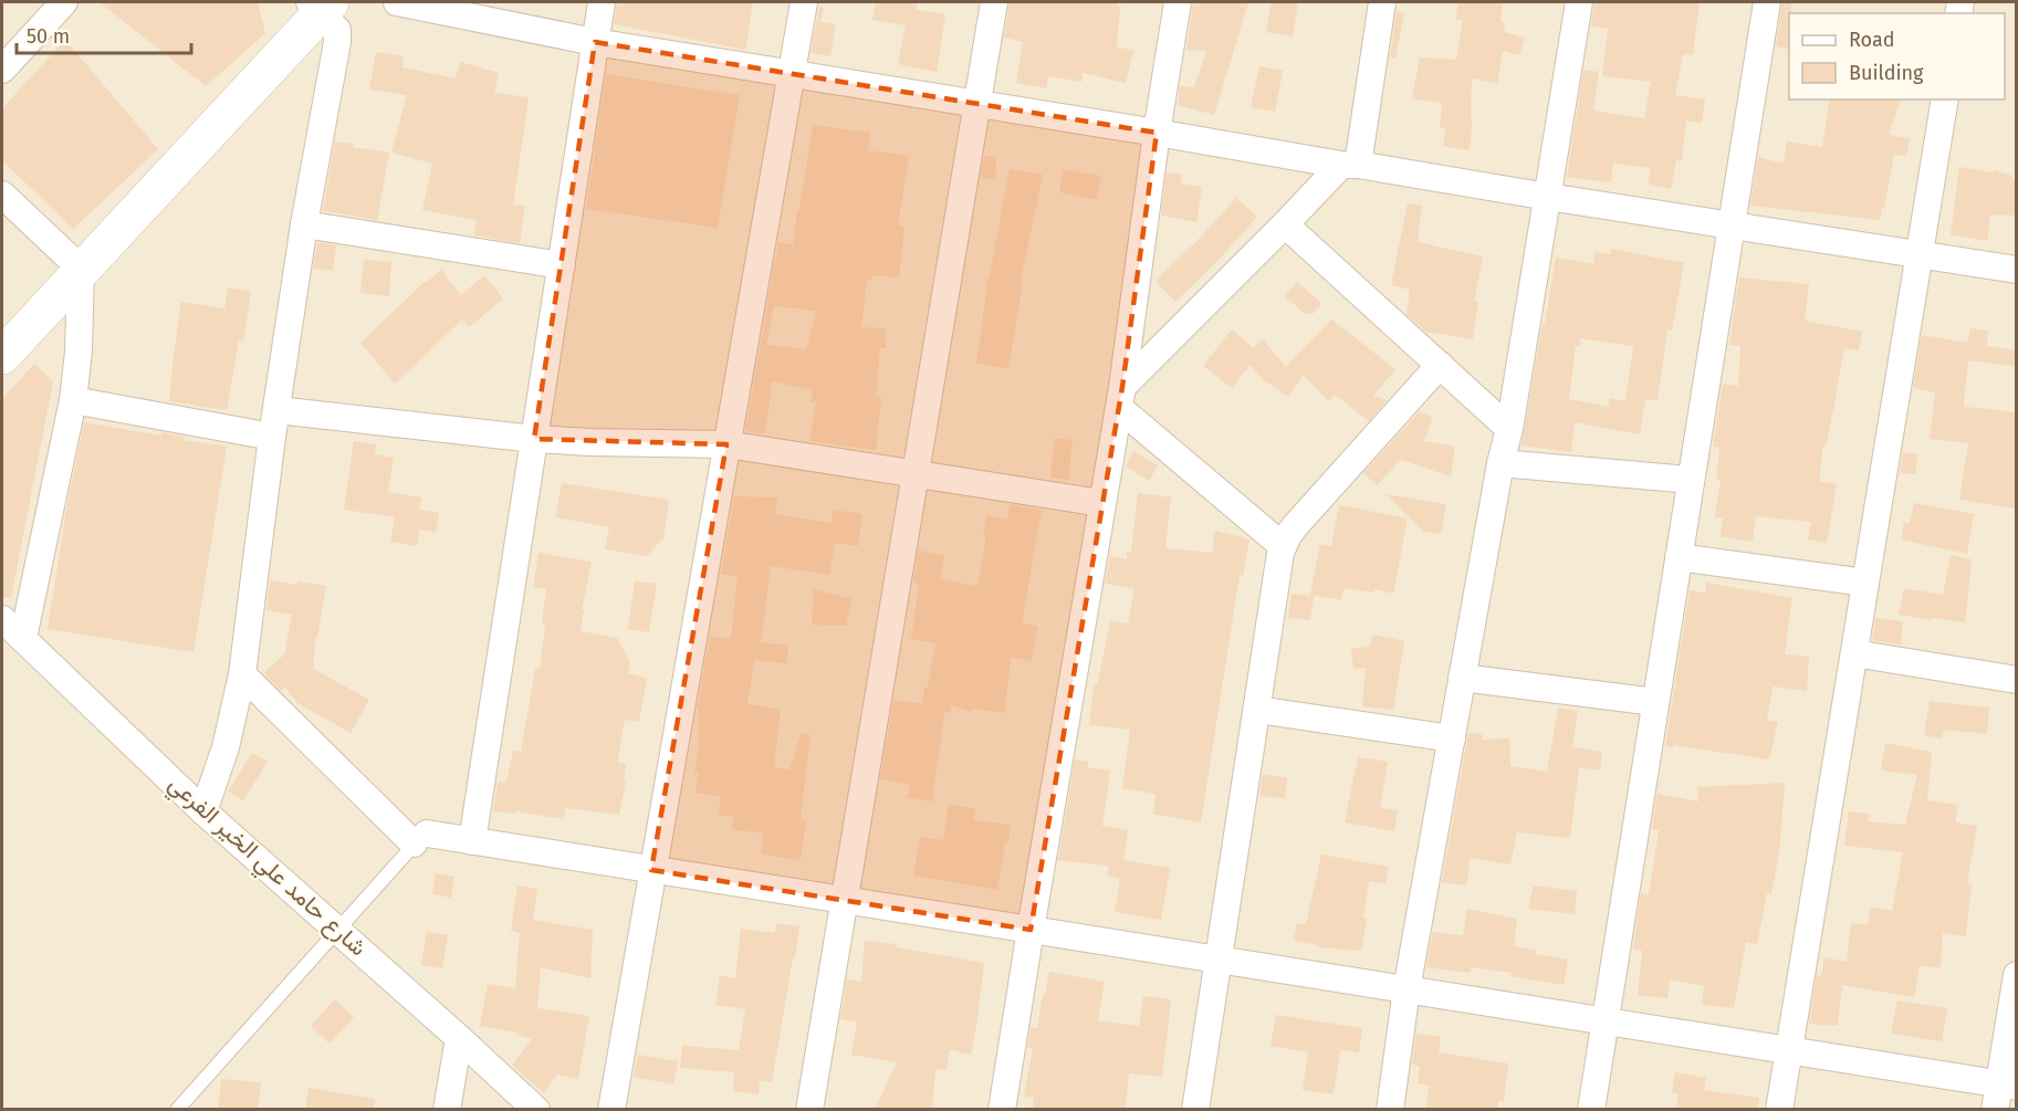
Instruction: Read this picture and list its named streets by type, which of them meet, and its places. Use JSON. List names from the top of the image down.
{
  "streets": {
    "street": ["شارع حامد علي الخير الفرعي"]
  },
  "legend": ["Road", "Building"],
  "scale_bar": "50 m"
}
